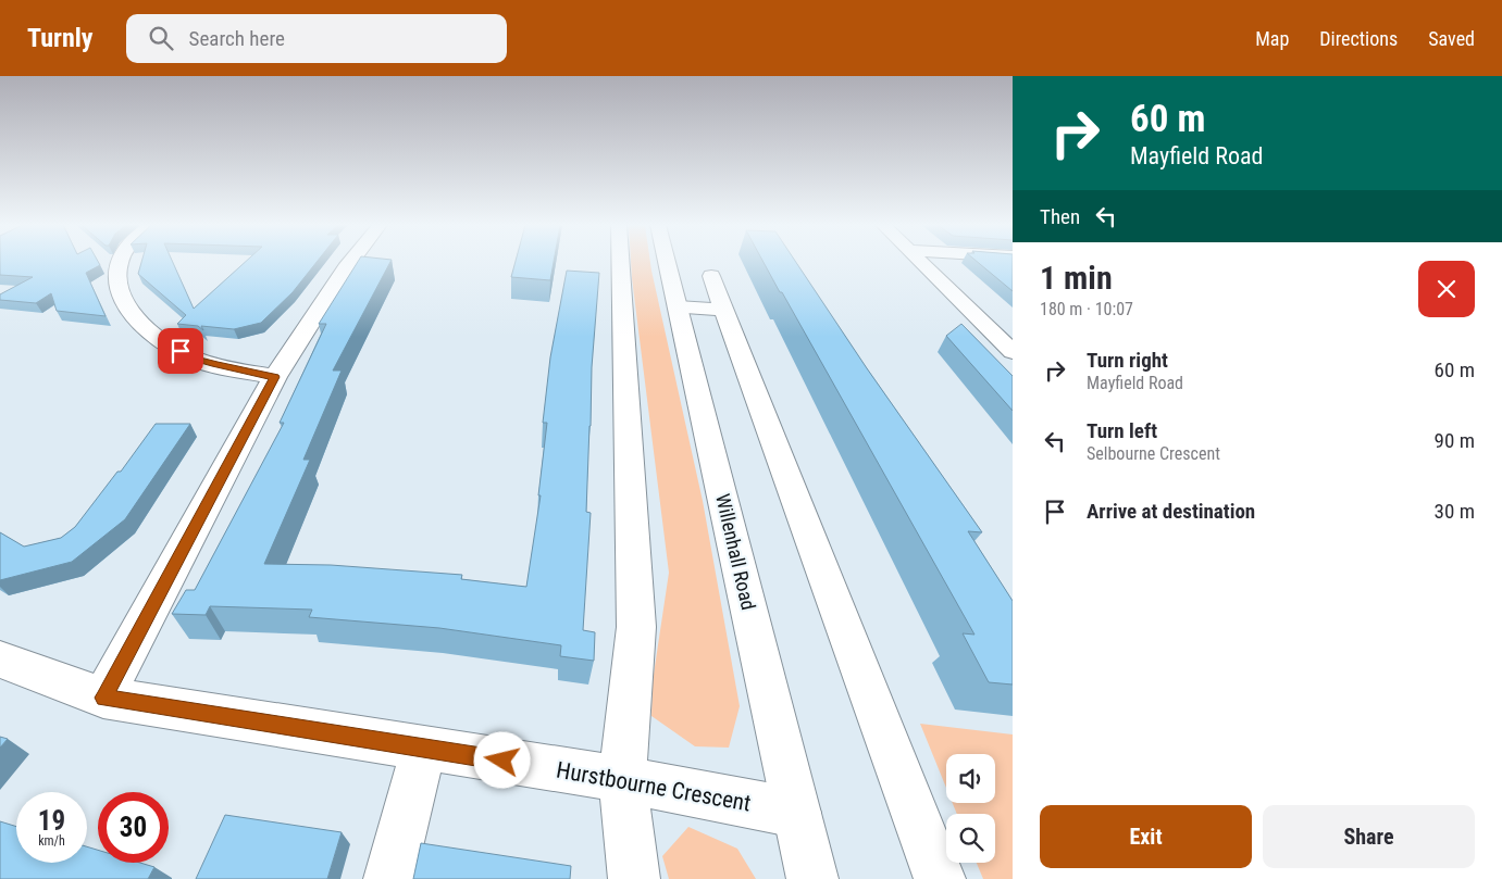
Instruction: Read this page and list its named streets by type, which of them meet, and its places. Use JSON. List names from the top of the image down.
{
  "streets": {
    "main road": ["Willenhall Road", "Hurstbourne Crescent"]
  },
  "crossings": [
    ["Willenhall Road", "Hurstbourne Crescent"]
  ],
  "page": {
    "header": "Turnly",
    "search": "Search here",
    "nav": ["Map", "Directions", "Saved"],
    "turn": ["60 m", "Mayfield Road"],
    "then": "Then",
    "heading": ["1 min", "180 m · 10:07"],
    "list": [
      {
        "name": "Turn right",
        "note": "Mayfield Road",
        "value": "60 m"
      },
      {
        "name": "Turn left",
        "note": "Selbourne Crescent",
        "value": "90 m"
      },
      {
        "name": "Arrive at destination",
        "value": "30 m"
      }
    ],
    "speed": "19 km/h",
    "limit": "30",
    "buttons": ["Exit", "Share"]
  }
}
